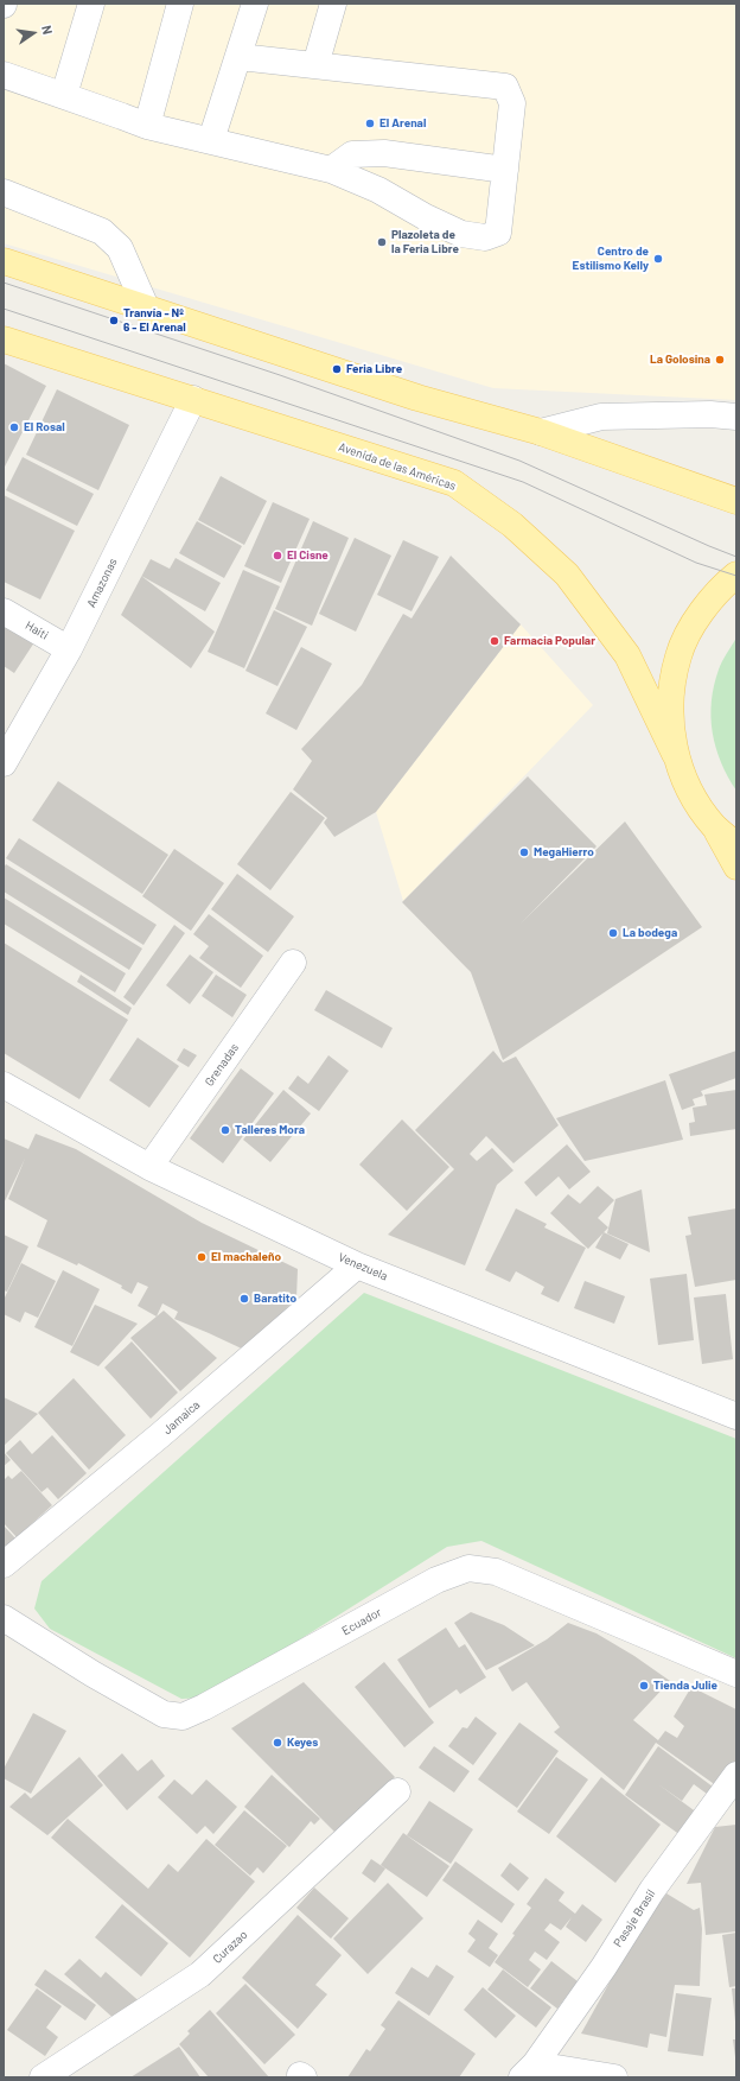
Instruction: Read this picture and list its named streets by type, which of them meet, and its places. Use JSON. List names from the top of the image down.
{
  "streets": {
    "main road": ["Avenida de las Américas"],
    "street": [
      "Amazonas",
      "Haiti",
      "Grenadas",
      "Venezuela",
      "Jamaica",
      "Ecuador",
      "Pasaje Brasil",
      "Curazao"
    ]
  },
  "crossings": [
    ["Avenida de las Américas", "Amazonas"],
    ["Amazonas", "Haiti"],
    ["Grenadas", "Venezuela"],
    ["Venezuela", "Jamaica"]
  ],
  "places": [
    "El Arenal",
    "Plazoleta de la Feria Libre",
    "Centro de Estilismo Kelly",
    "Tranvía - Nº 6 - El Arenal",
    "La Golosina",
    "Feria Libre",
    "El Rosal",
    "El Cisne",
    "Farmacia Popular",
    "MegaHierro",
    "La bodega",
    "Talleres Mora",
    "El machaleño",
    "Baratito",
    "Tienda Julie",
    "Keyes"
  ],
  "north": "right"
}
